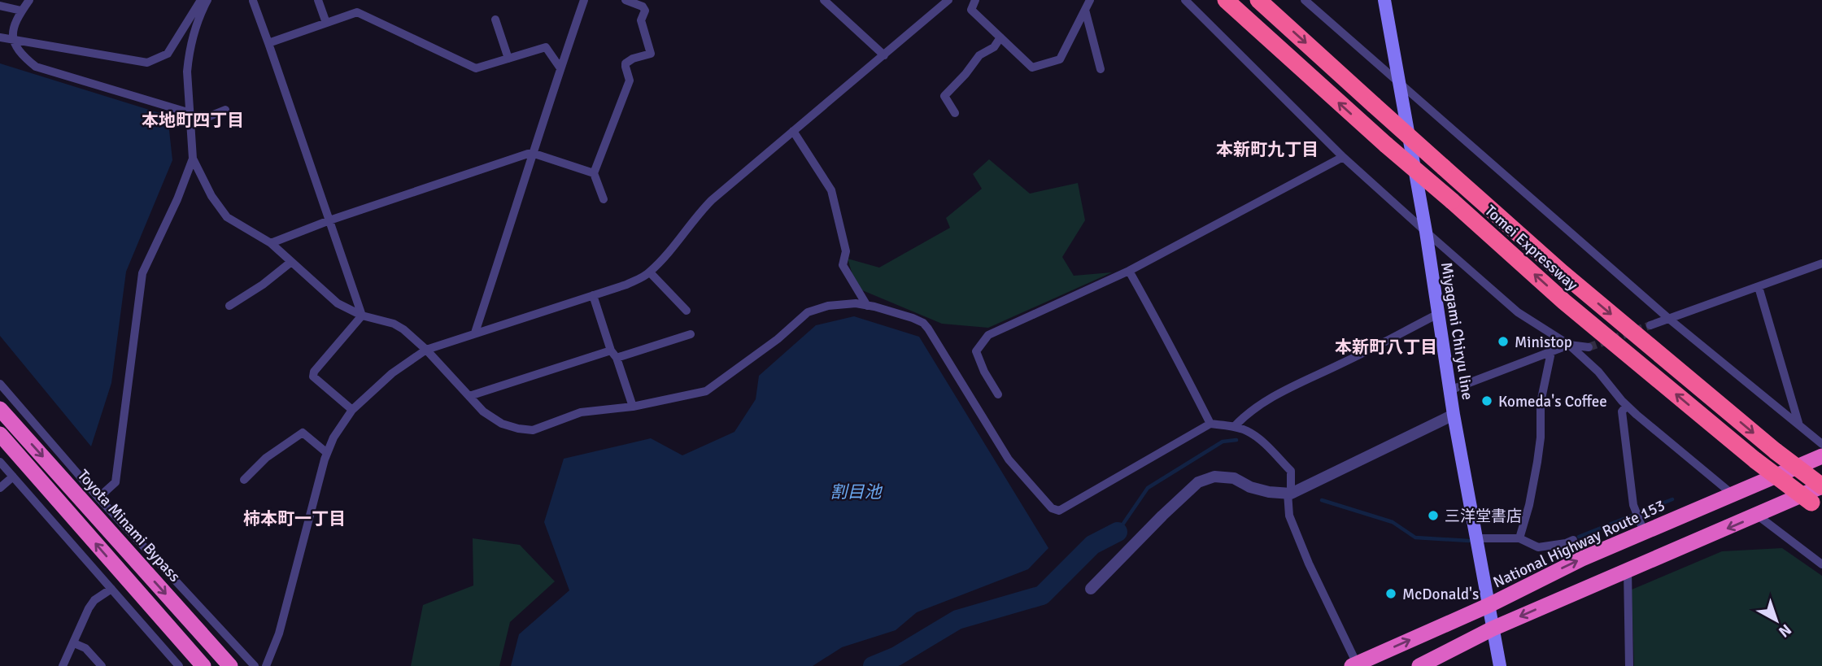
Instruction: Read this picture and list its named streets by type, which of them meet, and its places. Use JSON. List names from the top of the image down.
{
  "streets": {
    "highway": ["Tomei Expressway", "Toyota Minami Bypass", "National Highway Route 153"],
    "main road": ["Miyagami Chiryu line"]
  },
  "crossings": [
    ["Miyagami Chiryu line", "National Highway Route 153"]
  ],
  "districts": [
    "本地町四丁目",
    "本新町九丁目",
    "本新町八丁目",
    "柿本町一丁目"
  ],
  "water": ["割目池"],
  "places": [
    "Ministop",
    "Komeda's Coffee",
    "三洋堂書店",
    "McDonald's"
  ],
  "north": "bottom right"
}
